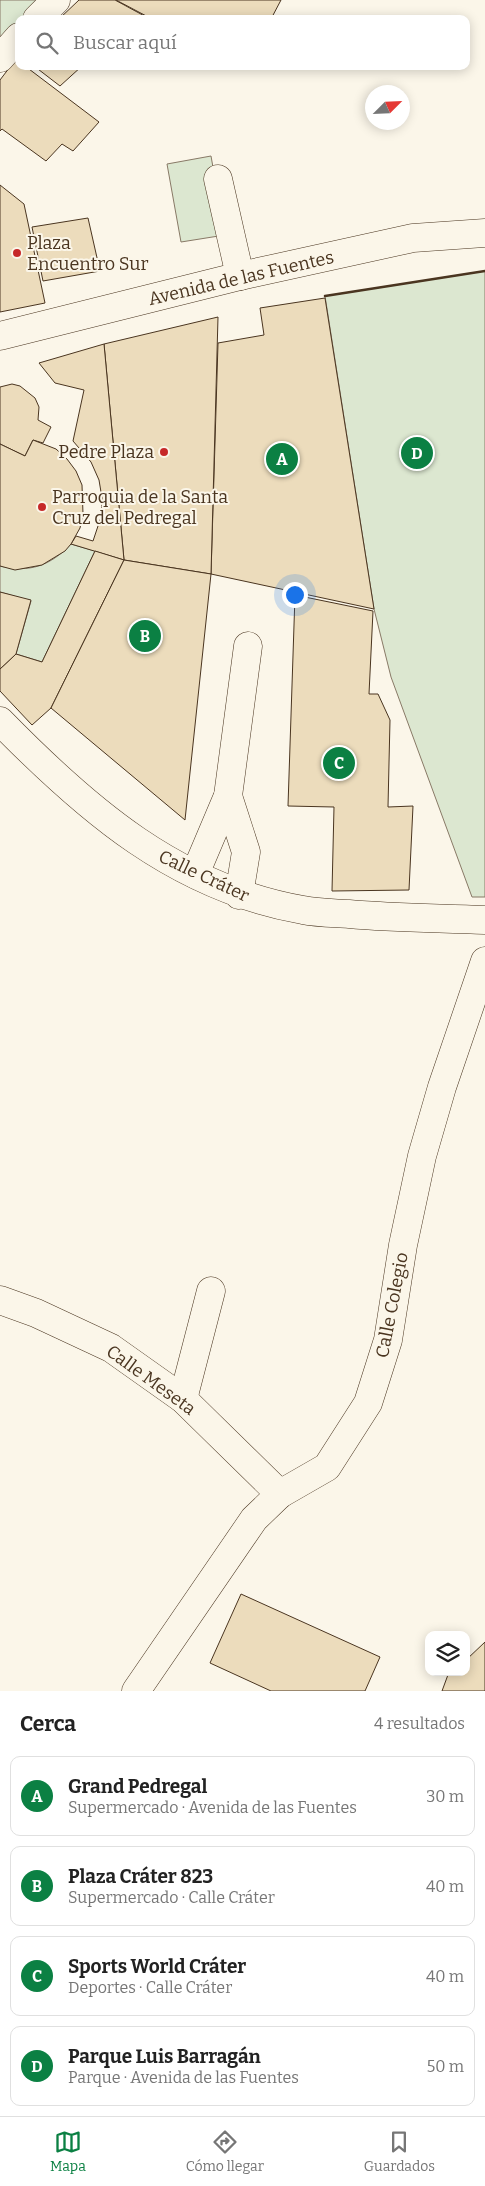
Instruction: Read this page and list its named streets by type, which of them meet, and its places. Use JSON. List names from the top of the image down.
{
  "streets": {
    "street": [
      "Avenida de las Fuentes",
      "Calle Cráter",
      "Calle Colegio",
      "Calle Meseta"
    ]
  },
  "crossings": [
    ["Calle Colegio", "Calle Meseta"]
  ],
  "places": ["Plaza Encuentro Sur", "Pedre Plaza", "Parroquia de la Santa Cruz del Pedregal"],
  "north": "top right",
  "page": {
    "search": "Buscar aquí",
    "pins": [
      "D",
      "A",
      "B",
      "C"
    ],
    "heading": ["Cerca", "4 resultados"],
    "list": [
      {
        "mark": "A",
        "name": "Grand Pedregal",
        "note": "Supermercado · Avenida de las Fuentes",
        "value": "30 m"
      },
      {
        "mark": "B",
        "name": "Plaza Cráter 823",
        "note": "Supermercado · Calle Cráter",
        "value": "40 m"
      },
      {
        "mark": "C",
        "name": "Sports World Cráter",
        "note": "Deportes · Calle Cráter",
        "value": "40 m"
      },
      {
        "mark": "D",
        "name": "Parque Luis Barragán",
        "note": "Parque · Avenida de las Fuentes",
        "value": "50 m"
      }
    ],
    "nav": ["Mapa", "Cómo llegar", "Guardados"]
  }
}
